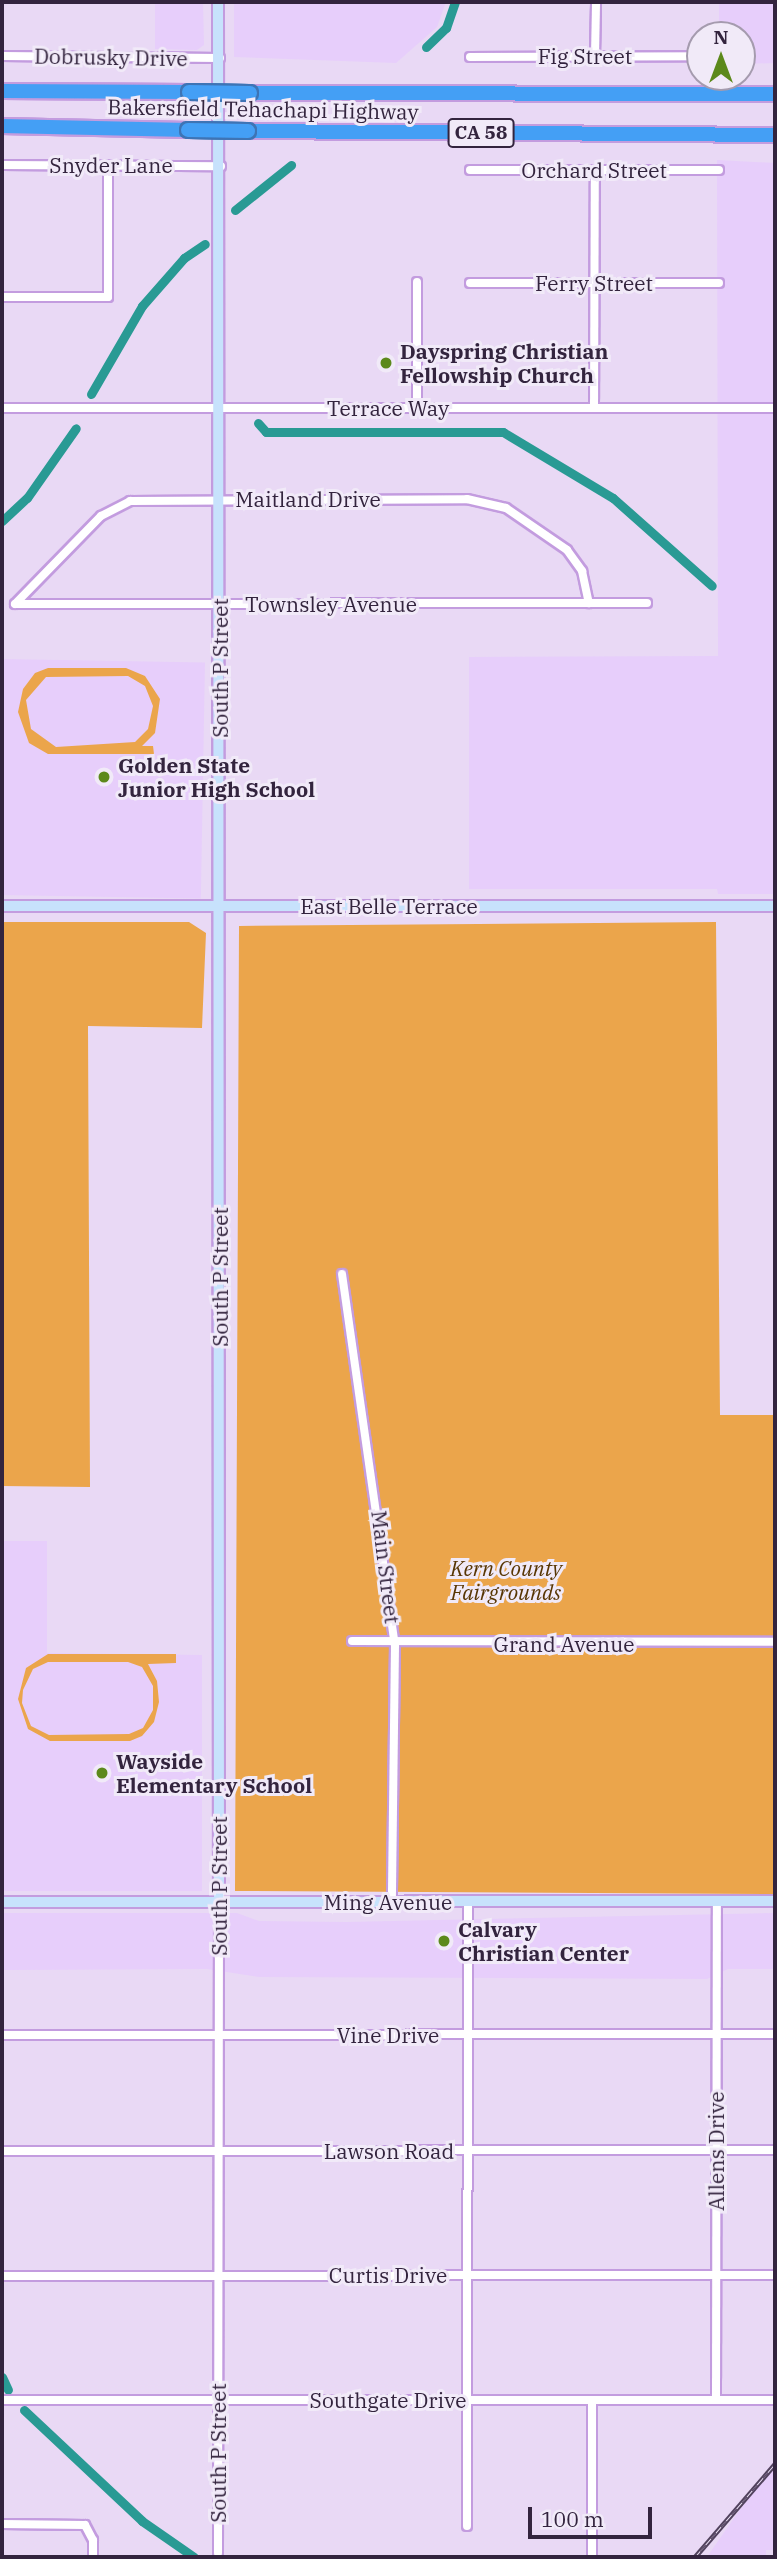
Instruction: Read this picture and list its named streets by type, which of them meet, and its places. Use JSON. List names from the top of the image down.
{
  "streets": {
    "highway": ["Bakersfield Tehachapi Highway", "CA 58"],
    "street": [
      "Fig Street",
      "Dobrusky Drive",
      "Snyder Lane",
      "Orchard Street",
      "Ferry Street",
      "Terrace Way",
      "Maitland Drive",
      "Townsley Avenue",
      "South P Street",
      "East Belle Terrace",
      "Main Street",
      "Grand Avenue",
      "Ming Avenue",
      "Vine Drive",
      "Lawson Road",
      "Allens Drive",
      "Curtis Drive",
      "Southgate Drive"
    ]
  },
  "crossings": [
    ["Dobrusky Drive", "South P Street"],
    ["Snyder Lane", "South P Street"],
    ["Terrace Way", "South P Street"],
    ["Maitland Drive", "Townsley Avenue"],
    ["Maitland Drive", "South P Street"],
    ["Townsley Avenue", "South P Street"],
    ["South P Street", "East Belle Terrace"],
    ["South P Street", "Ming Avenue"],
    ["South P Street", "Vine Drive"],
    ["South P Street", "Lawson Road"],
    ["South P Street", "Curtis Drive"],
    ["South P Street", "Southgate Drive"],
    ["Main Street", "Grand Avenue"],
    ["Main Street", "Ming Avenue"],
    ["Ming Avenue", "Allens Drive"],
    ["Vine Drive", "Allens Drive"],
    ["Lawson Road", "Allens Drive"],
    ["Allens Drive", "Curtis Drive"],
    ["Allens Drive", "Southgate Drive"]
  ],
  "parks": ["Kern County Fairgrounds"],
  "places": [
    "Dayspring Christian Fellowship Church",
    "Golden State Junior High School",
    "Wayside Elementary School",
    "Calvary Christian Center"
  ],
  "scale_bar": "100 m",
  "north": "top"
}
